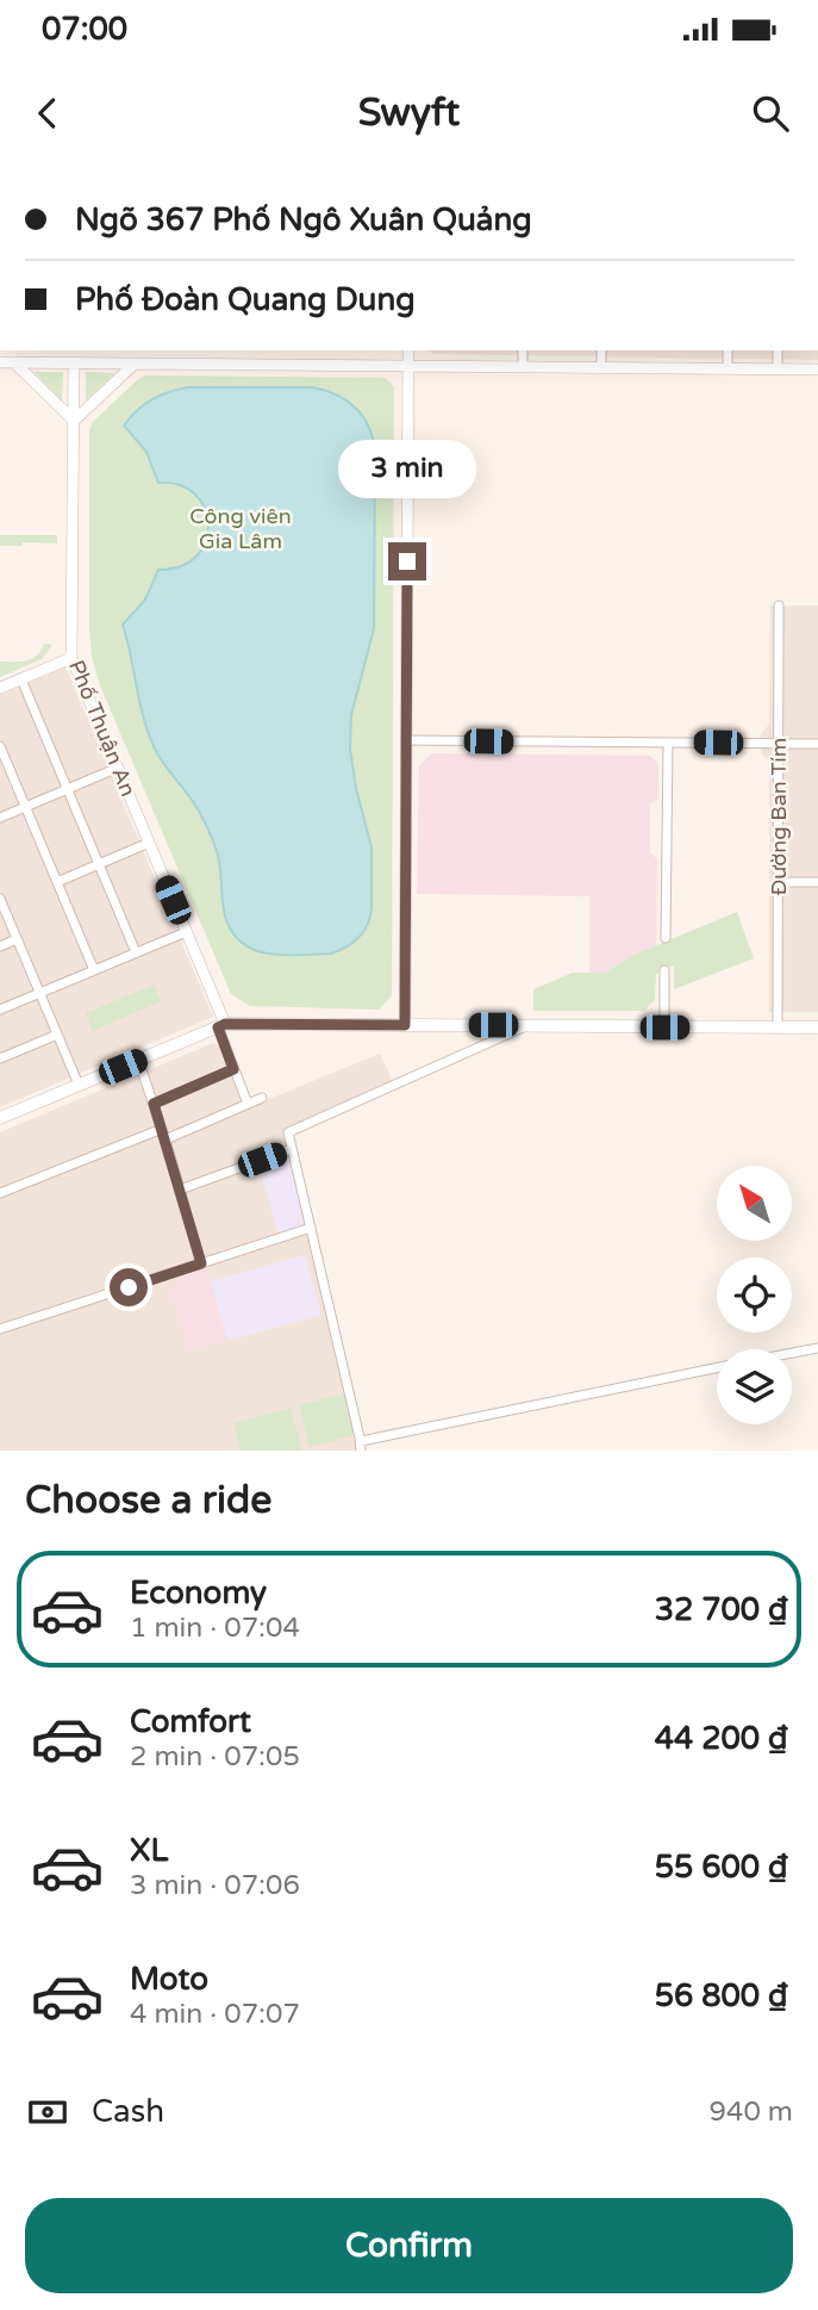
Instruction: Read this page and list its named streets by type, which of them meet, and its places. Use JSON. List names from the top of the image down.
{
  "streets": {
    "street": ["Phố Thuận An", "Đường Ban Tím"]
  },
  "parks": ["Công viên Gia Lâm"],
  "north": "top left",
  "page": {
    "status": "07:00",
    "header": "Swyft",
    "banner": ["Ngõ 367 Phố Ngô Xuân Quảng", "Phố Đoàn Quang Dung"],
    "bubble": "3 min",
    "heading": "Choose a ride",
    "list": [
      {
        "name": "Economy",
        "note": "1 min · 07:04",
        "value": "32 700 ₫"
      },
      {
        "name": "Comfort",
        "note": "2 min · 07:05",
        "value": "44 200 ₫"
      },
      {
        "name": "XL",
        "note": "3 min · 07:06",
        "value": "55 600 ₫"
      },
      {
        "name": "Moto",
        "note": "4 min · 07:07",
        "value": "56 800 ₫"
      }
    ],
    "pay": ["Cash", "940 m"],
    "buttons": "Confirm"
  }
}
